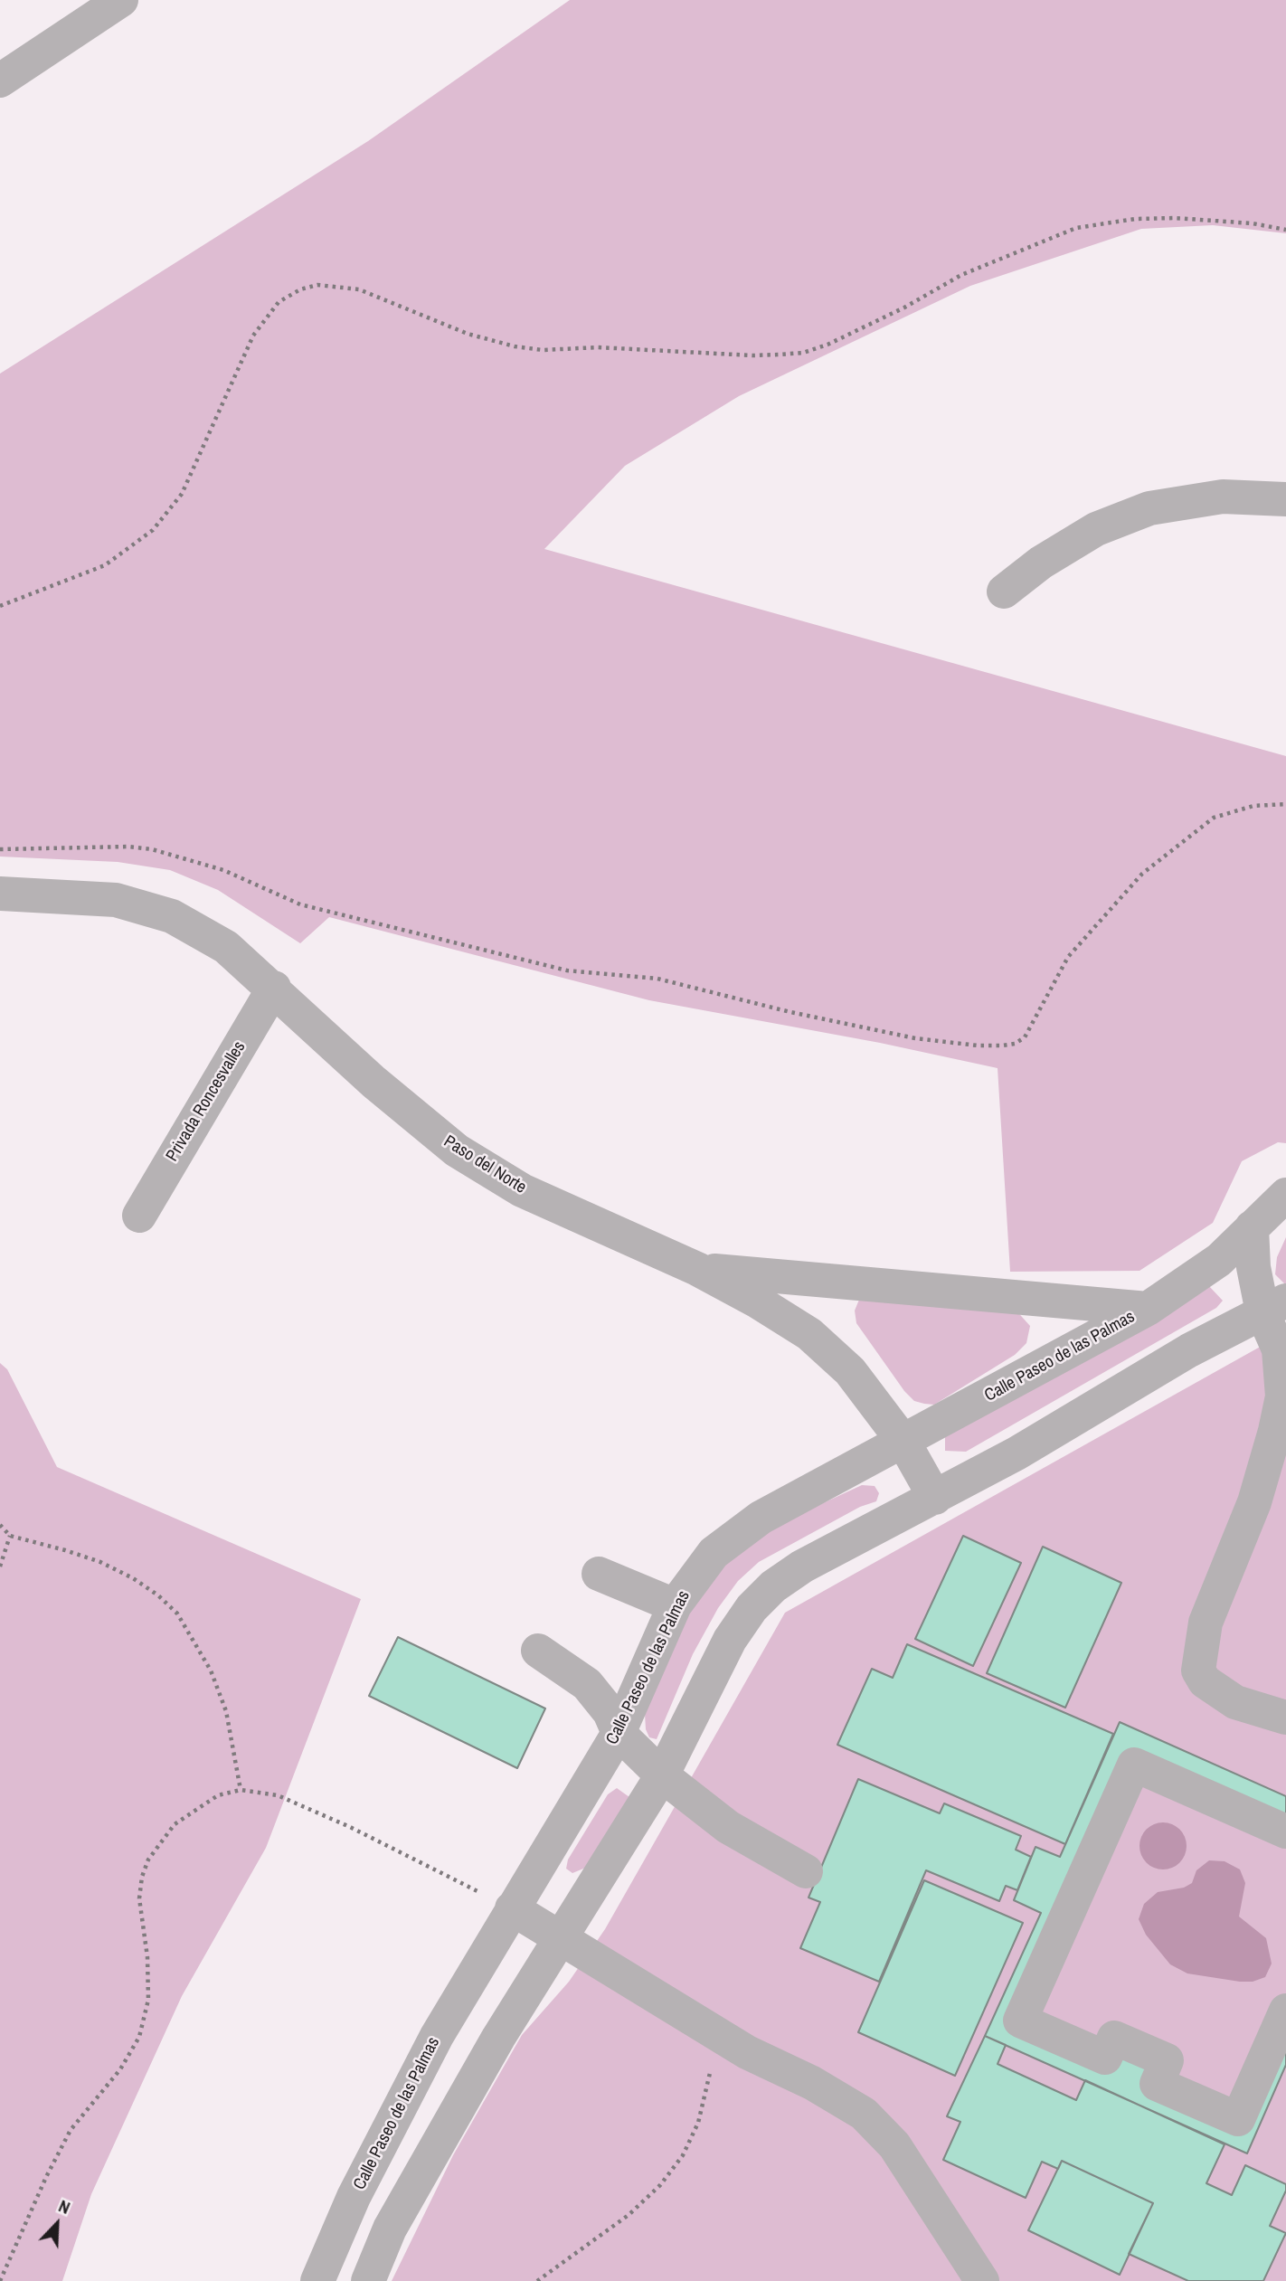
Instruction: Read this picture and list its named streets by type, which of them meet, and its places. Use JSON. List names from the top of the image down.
{
  "streets": {
    "street": ["Privada Roncesvalles", "Paso del Norte", "Calle Paseo de las Palmas"]
  },
  "crossings": [
    ["Privada Roncesvalles", "Paso del Norte"],
    ["Paso del Norte", "Calle Paseo de las Palmas"]
  ],
  "north": "top right"
}
